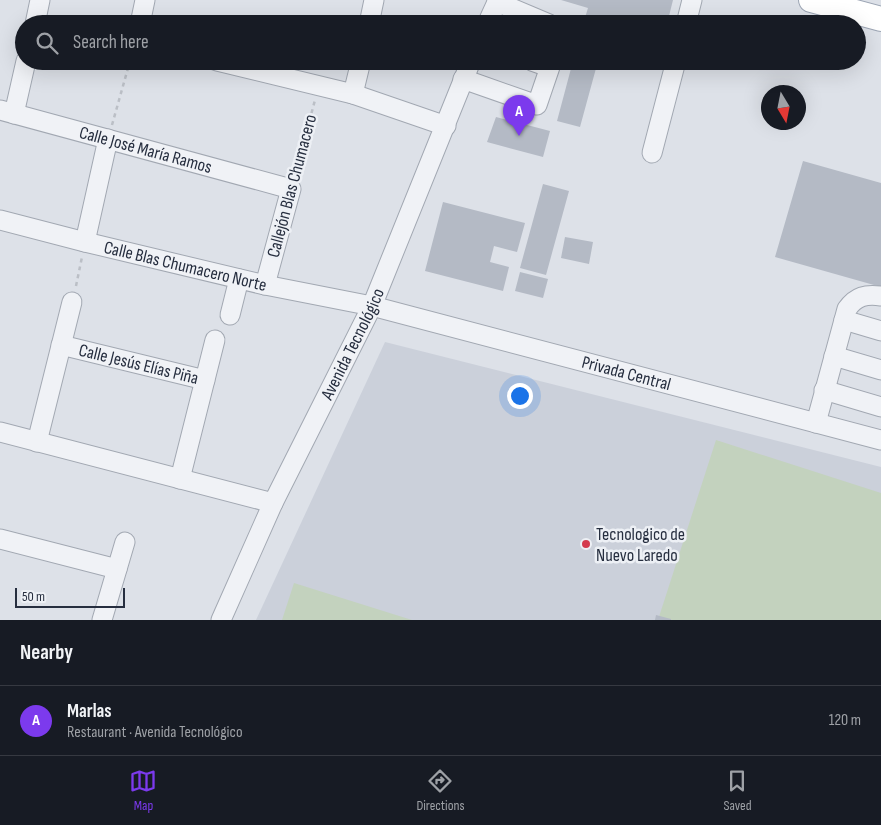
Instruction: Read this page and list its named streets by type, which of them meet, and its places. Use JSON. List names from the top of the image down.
{
  "streets": {
    "street": [
      "Calle José María Ramos",
      "Callejón Blas Chumacero",
      "Calle Blas Chumacero Norte",
      "Avenida Tecnológico",
      "Calle Jesús Elías Piña",
      "Privada Central"
    ]
  },
  "crossings": [
    ["Calle José María Ramos", "Callejón Blas Chumacero"],
    ["Callejón Blas Chumacero", "Calle Blas Chumacero Norte"],
    ["Calle Blas Chumacero Norte", "Avenida Tecnológico"],
    ["Calle Blas Chumacero Norte", "Privada Central"],
    ["Avenida Tecnológico", "Privada Central"]
  ],
  "places": ["Tecnologico de Nuevo Laredo"],
  "scale_bar": "50 m",
  "north": "bottom",
  "page": {
    "search": "Search here",
    "pins": "A",
    "scale": "50 m",
    "heading": "Nearby",
    "list": [
      {
        "mark": "A",
        "name": "Marlas",
        "note": "Restaurant · Avenida Tecnológico",
        "value": "120 m"
      }
    ],
    "nav": ["Map", "Directions", "Saved"]
  }
}
